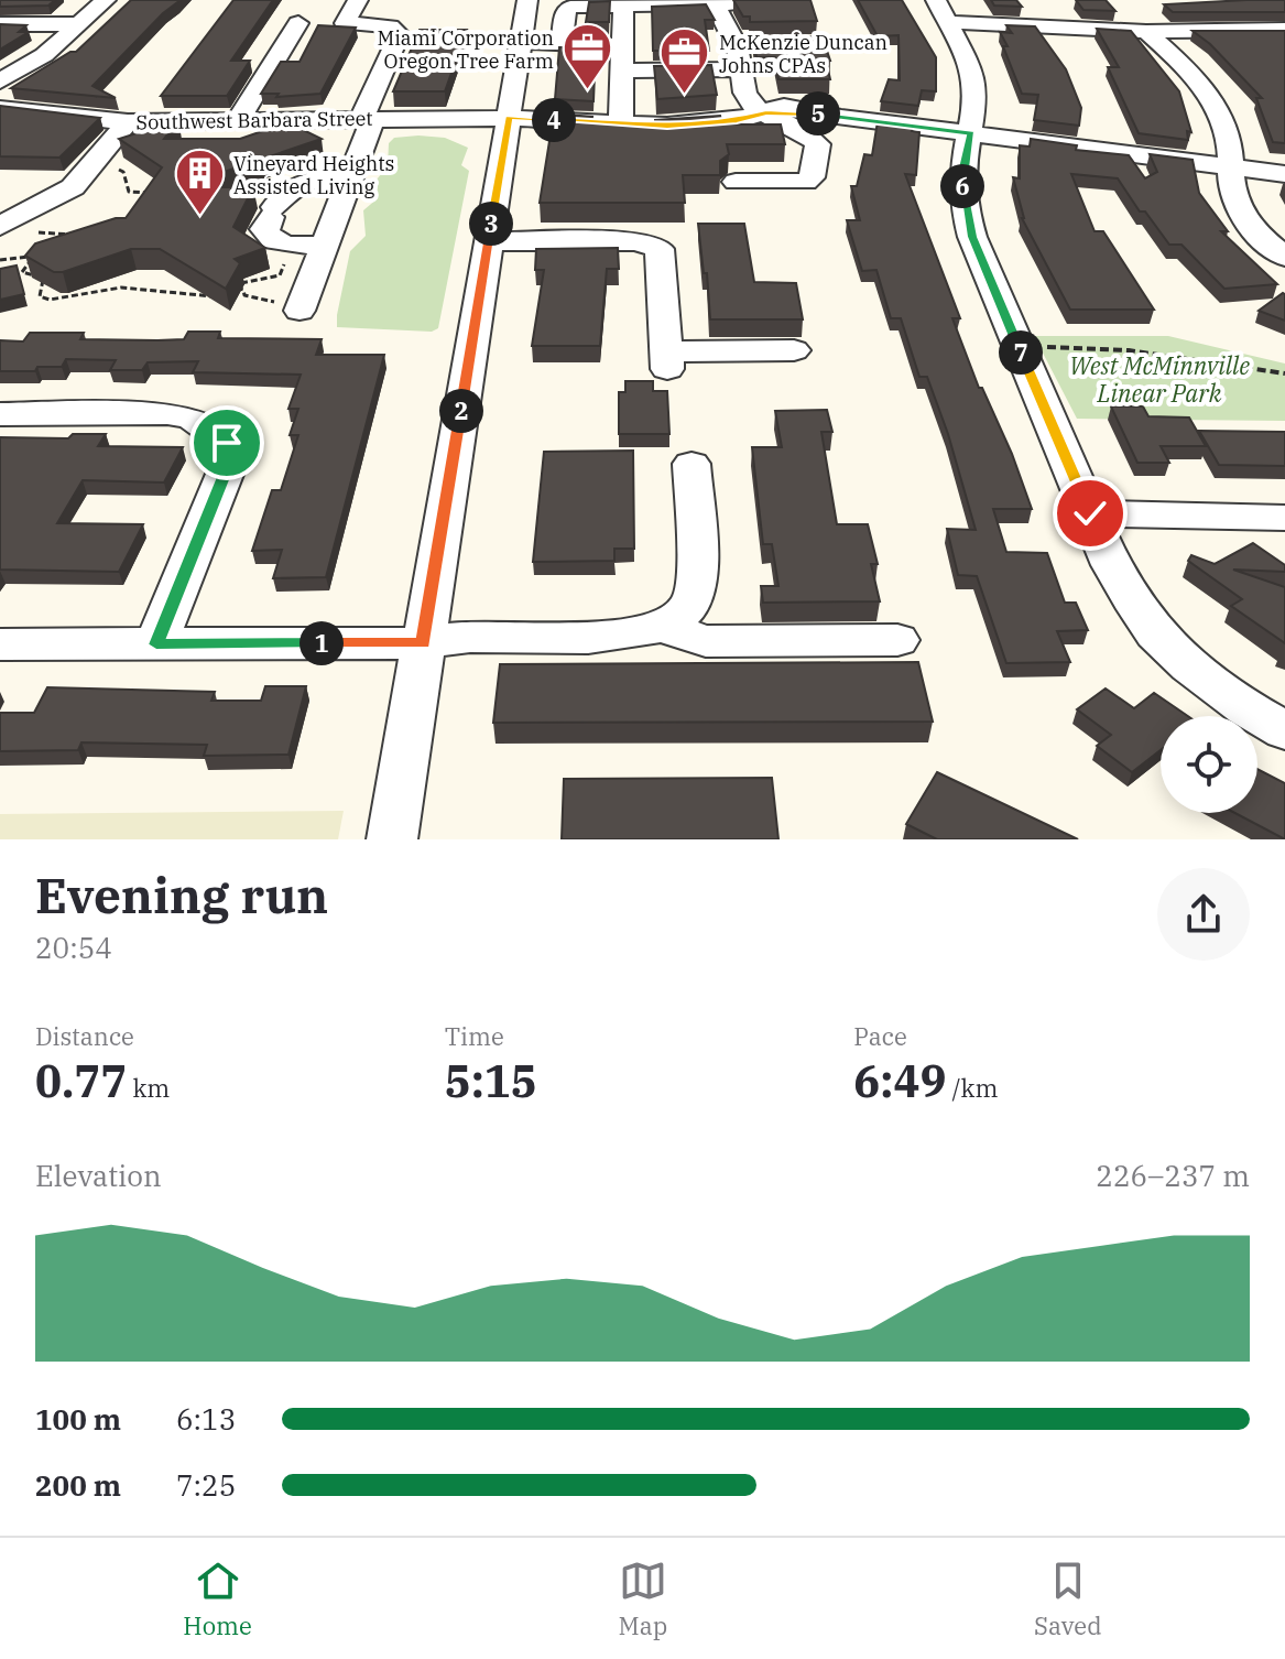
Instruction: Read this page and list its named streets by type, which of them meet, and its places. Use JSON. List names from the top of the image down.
{
  "streets": {
    "street": ["Southwest Barbara Street"]
  },
  "parks": ["West McMinnville Linear Park"],
  "places": {
    "office": ["Miami Corporation Oregon Tree Farm", "McKenzie Duncan Johns CPAs"],
    "building": ["Vineyard Heights Assisted Living"]
  },
  "page": {
    "pins": [
      "5",
      "4",
      "6",
      "3",
      "7",
      "2",
      "1"
    ],
    "heading": ["Evening run", "20:54"],
    "stats": [
      ["Distance", "0.77 km"],
      ["Time", "5:15"],
      ["Pace", "6:49 /km"]
    ],
    "chart": ["Elevation", "226–237 m"],
    "list": [
      {
        "name": "100 m",
        "note": "6:13"
      },
      {
        "name": "200 m",
        "note": "7:25"
      }
    ],
    "tabs": ["Home", "Map", "Saved"]
  }
}
